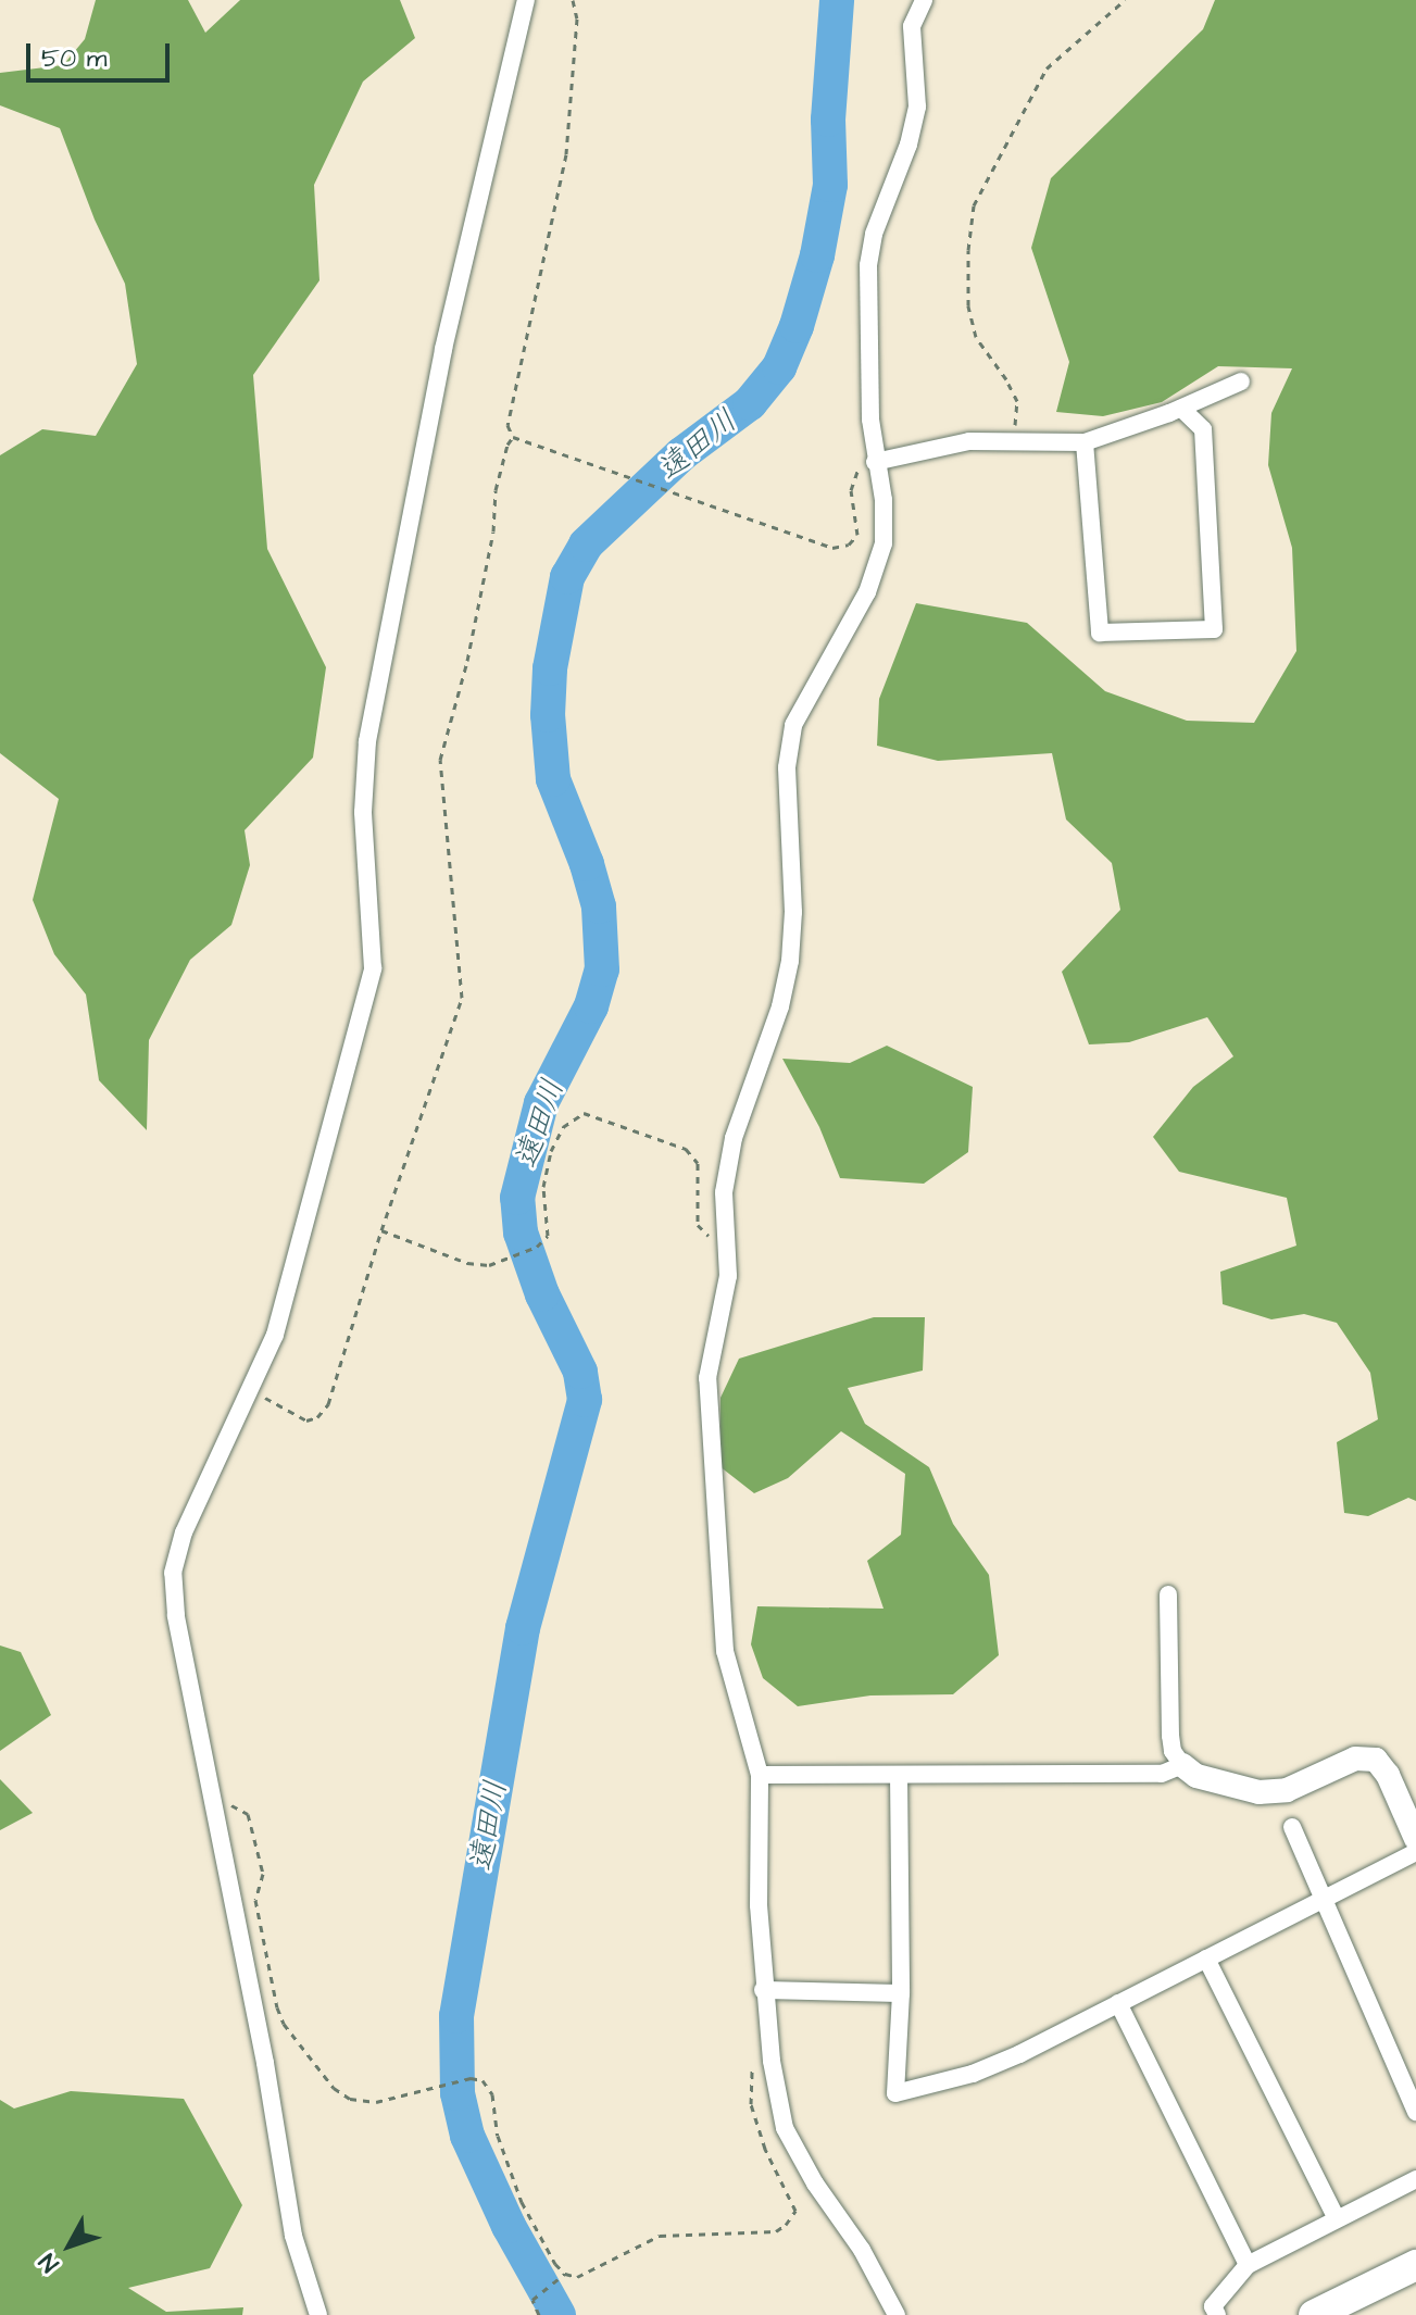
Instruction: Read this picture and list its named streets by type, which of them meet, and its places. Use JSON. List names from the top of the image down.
{
  "water": ["遠田川"],
  "scale_bar": "50 m",
  "north": "bottom left"
}
